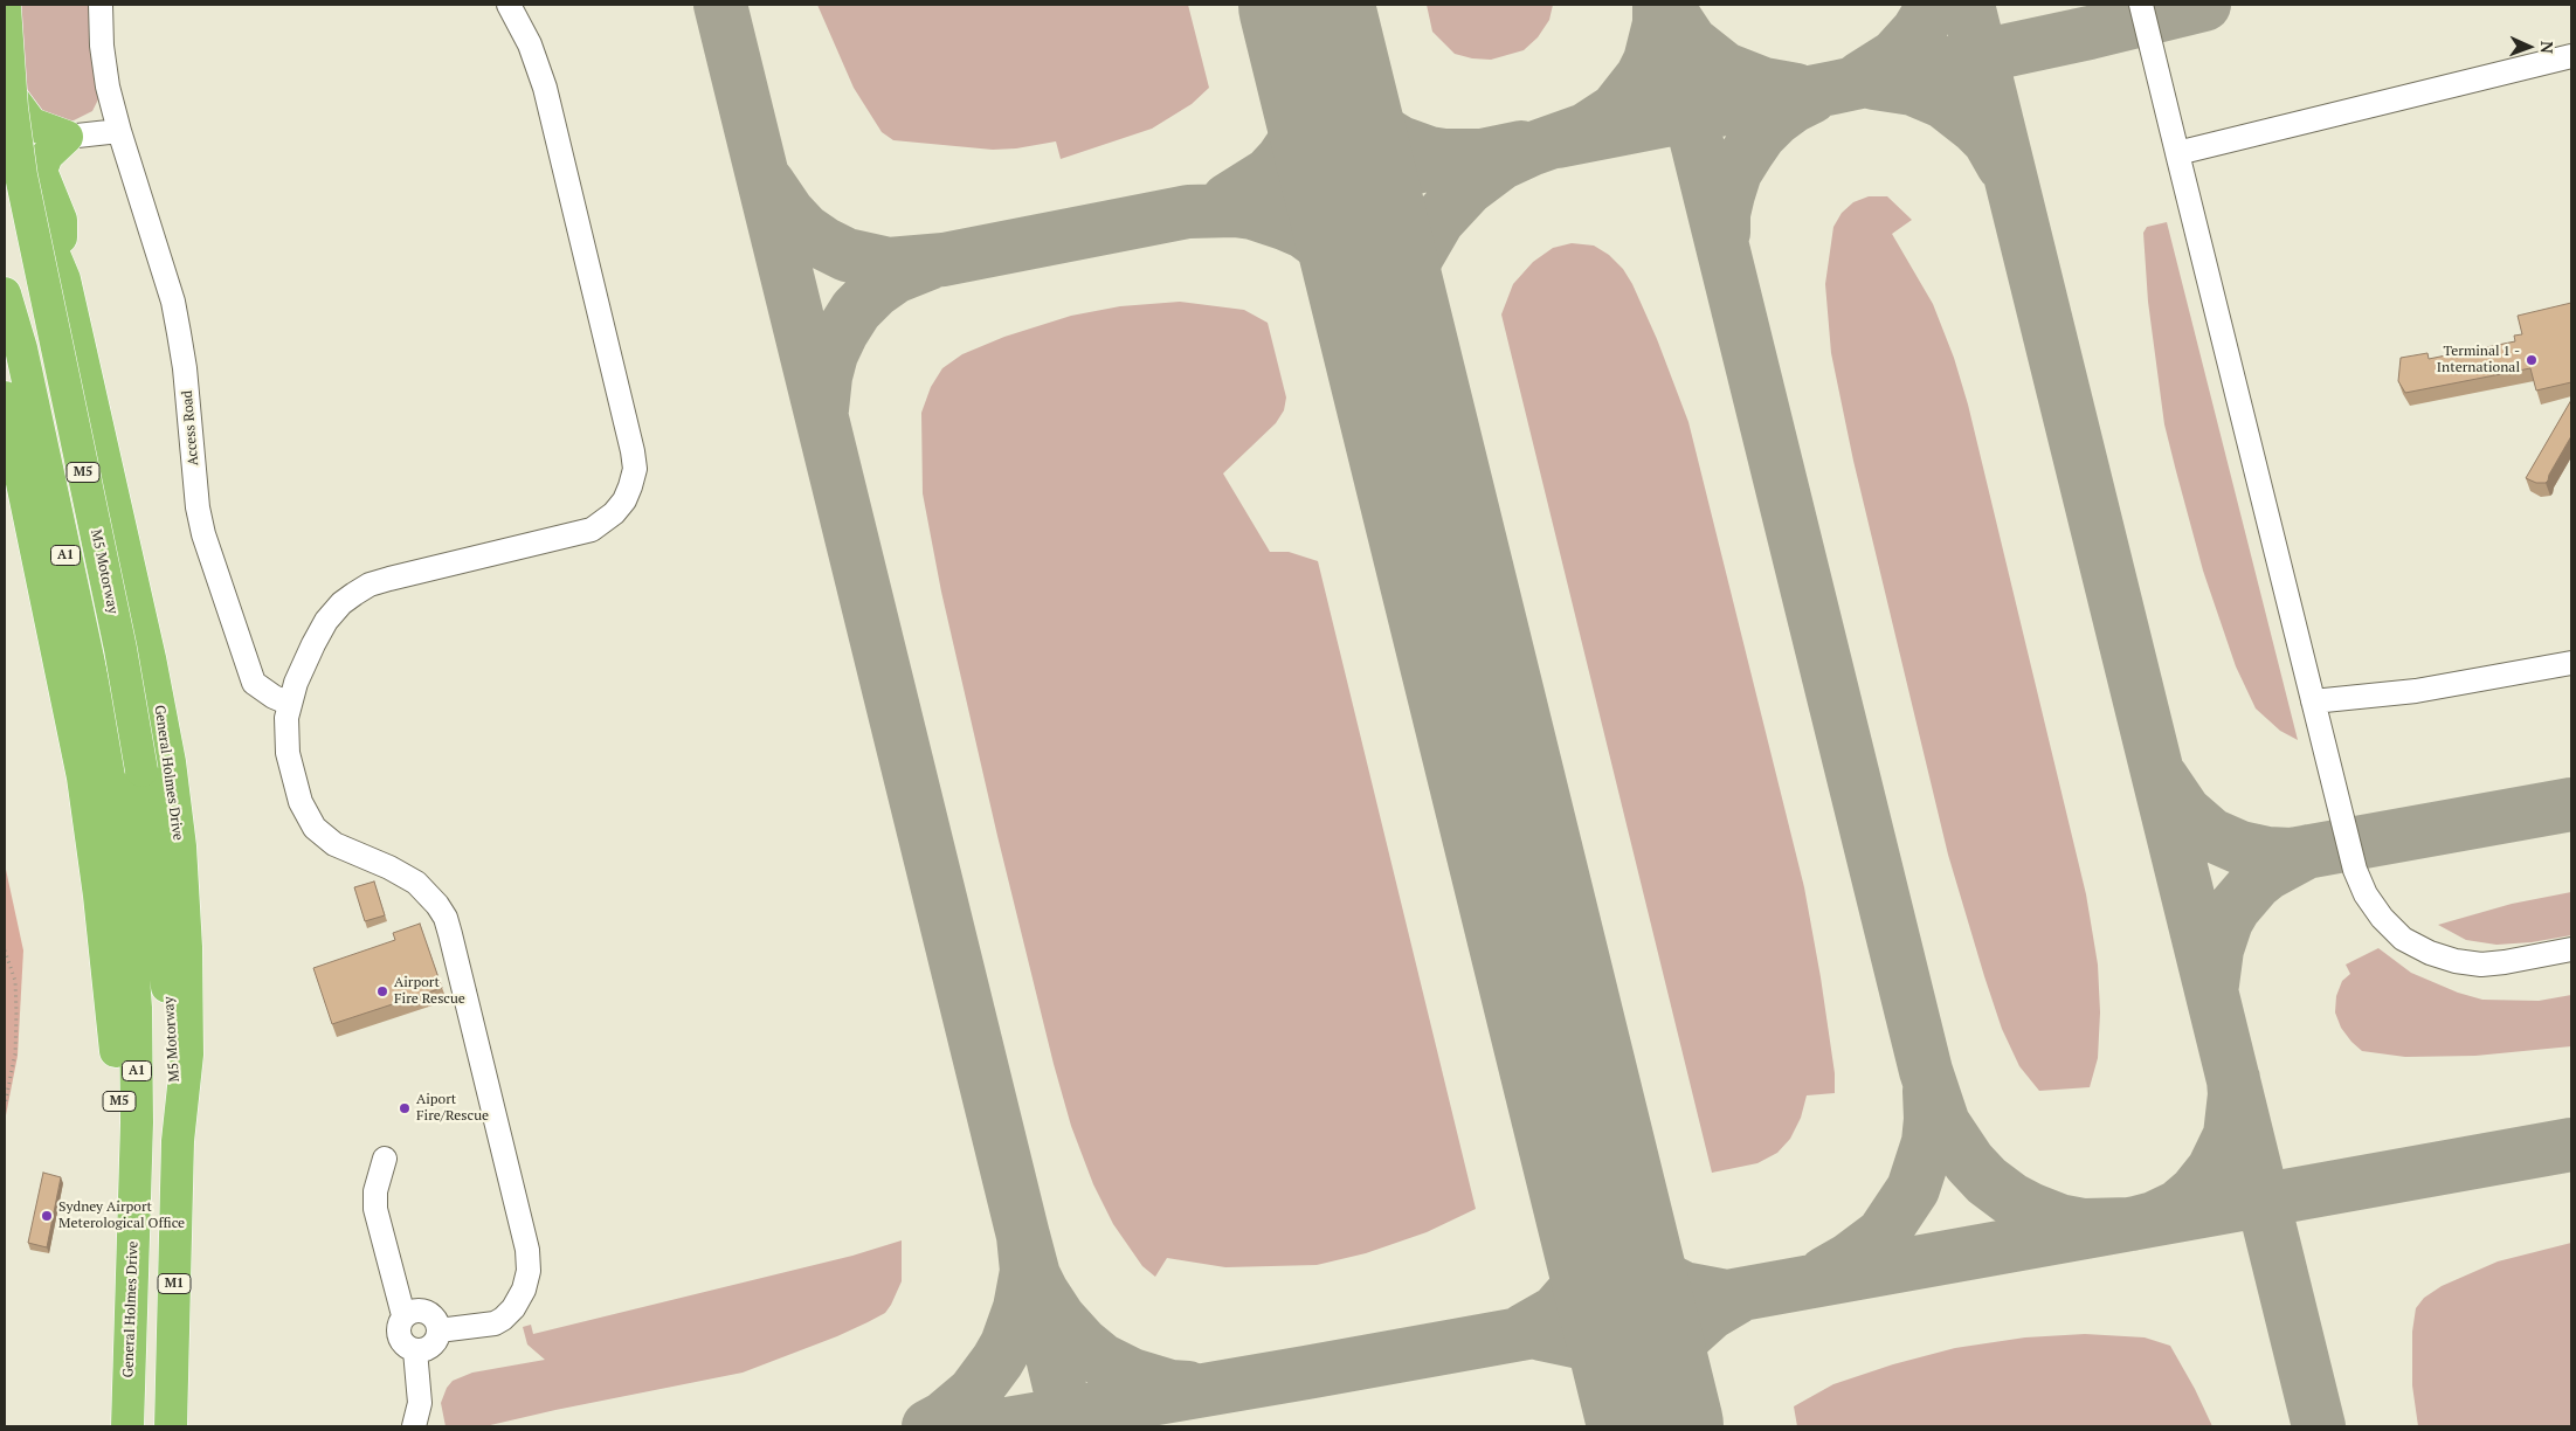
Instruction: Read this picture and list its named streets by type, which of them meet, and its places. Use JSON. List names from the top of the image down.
{
  "streets": {
    "highway": [
      "M5",
      "A1",
      "M5 Motorway",
      "General Holmes Drive",
      "M1"
    ],
    "lane": ["Access Road"]
  },
  "crossings": [
    ["M5", "General Holmes Drive"],
    ["M5 Motorway", "General Holmes Drive"]
  ],
  "places": [
    "Terminal 1 - International",
    "Airport Fire Rescue",
    "Aiport Fire/Rescue",
    "Sydney Airport Meterological Office"
  ],
  "north": "right"
}
